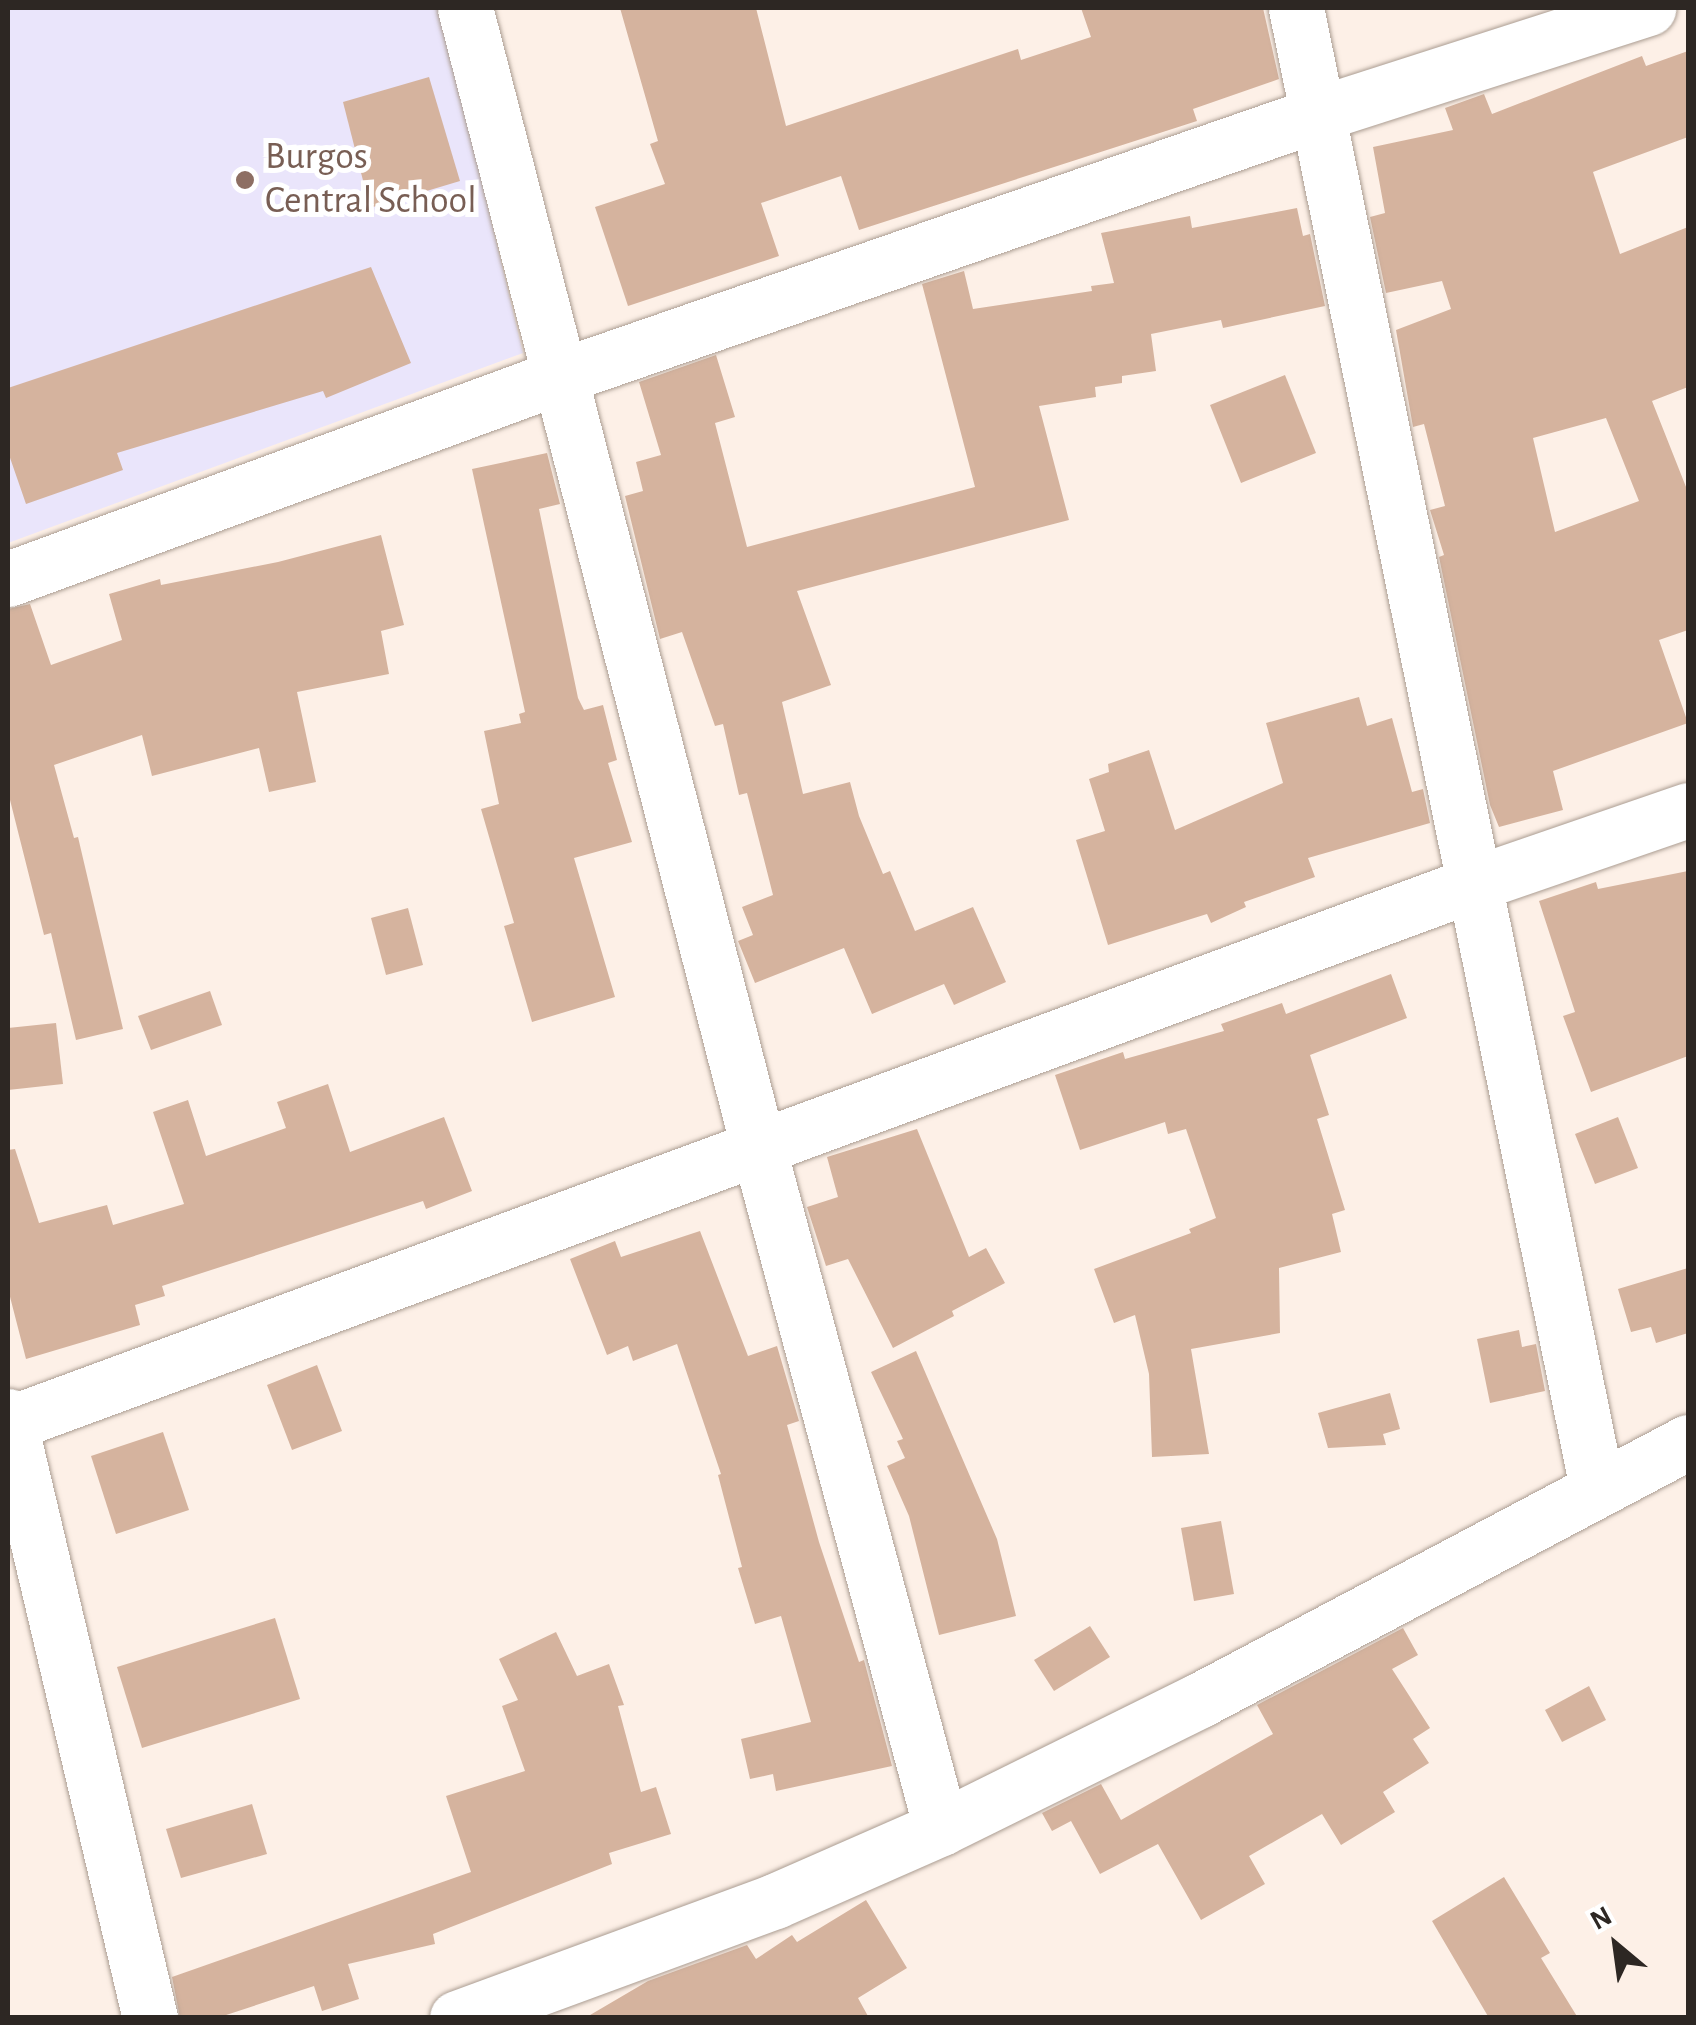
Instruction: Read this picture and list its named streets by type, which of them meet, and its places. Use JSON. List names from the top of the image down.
{
  "places": ["Burgos Central School"],
  "north": "top left"
}
